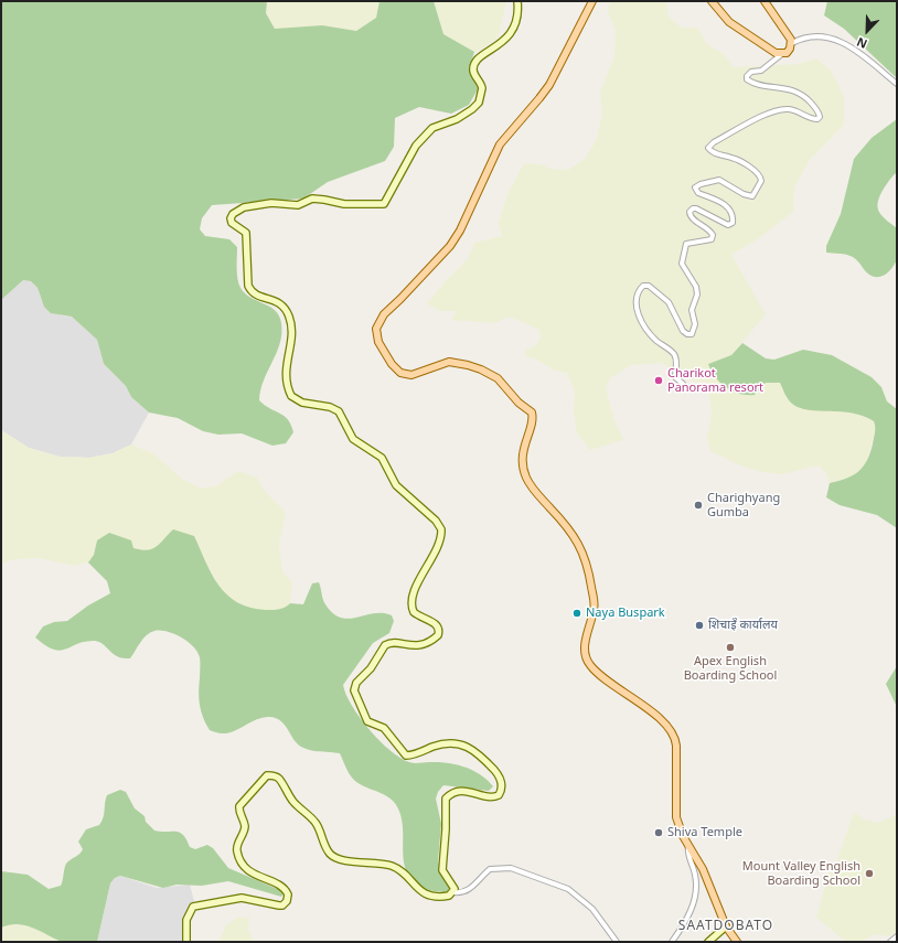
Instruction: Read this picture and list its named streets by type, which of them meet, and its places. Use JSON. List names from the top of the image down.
{
  "districts": ["SAATDOBATO"],
  "places": [
    "Charikot Panorama resort",
    "Charighyang Gumba",
    "Naya Buspark",
    "शिचाइँ कार्यालय",
    "Apex English Boarding School",
    "Shiva Temple",
    "Mount Valley English Boarding School"
  ],
  "north": "bottom left"
}
